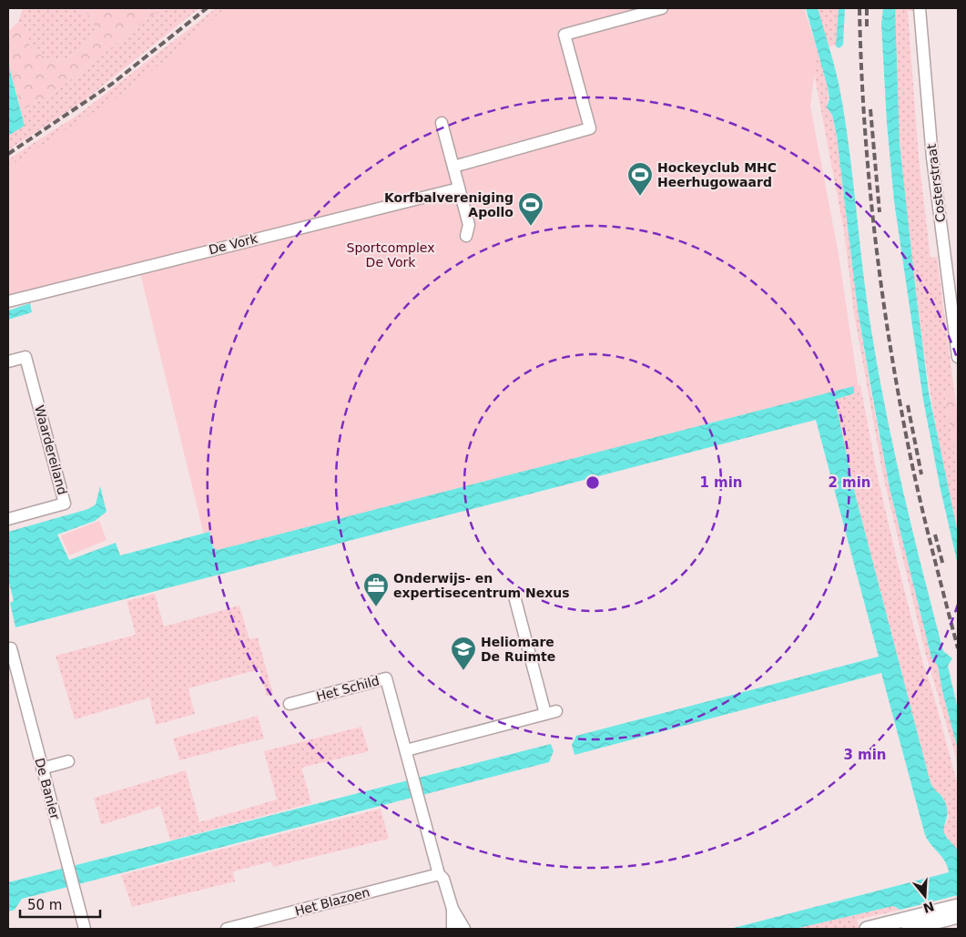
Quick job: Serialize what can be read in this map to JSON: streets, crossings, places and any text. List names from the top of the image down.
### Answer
{
  "streets": {
    "street": [
      "Costerstraat",
      "De Vork",
      "Waardereiland",
      "Het Schild",
      "De Banier",
      "Het Blazoen"
    ]
  },
  "crossings": [
    ["Het Schild", "Het Blazoen"]
  ],
  "parks": ["Sportcomplex De Vork"],
  "places": {
    "sports": ["Hockeyclub MHC Heerhugowaard", "Korfbalvereniging Apollo"],
    "office": ["Onderwijs- en expertisecentrum Nexus"],
    "school or university": ["Heliomare De Ruimte"]
  },
  "scale_bar": "50 m",
  "north": "bottom",
  "rings": ["1 min", "2 min", "3 min"]
}
